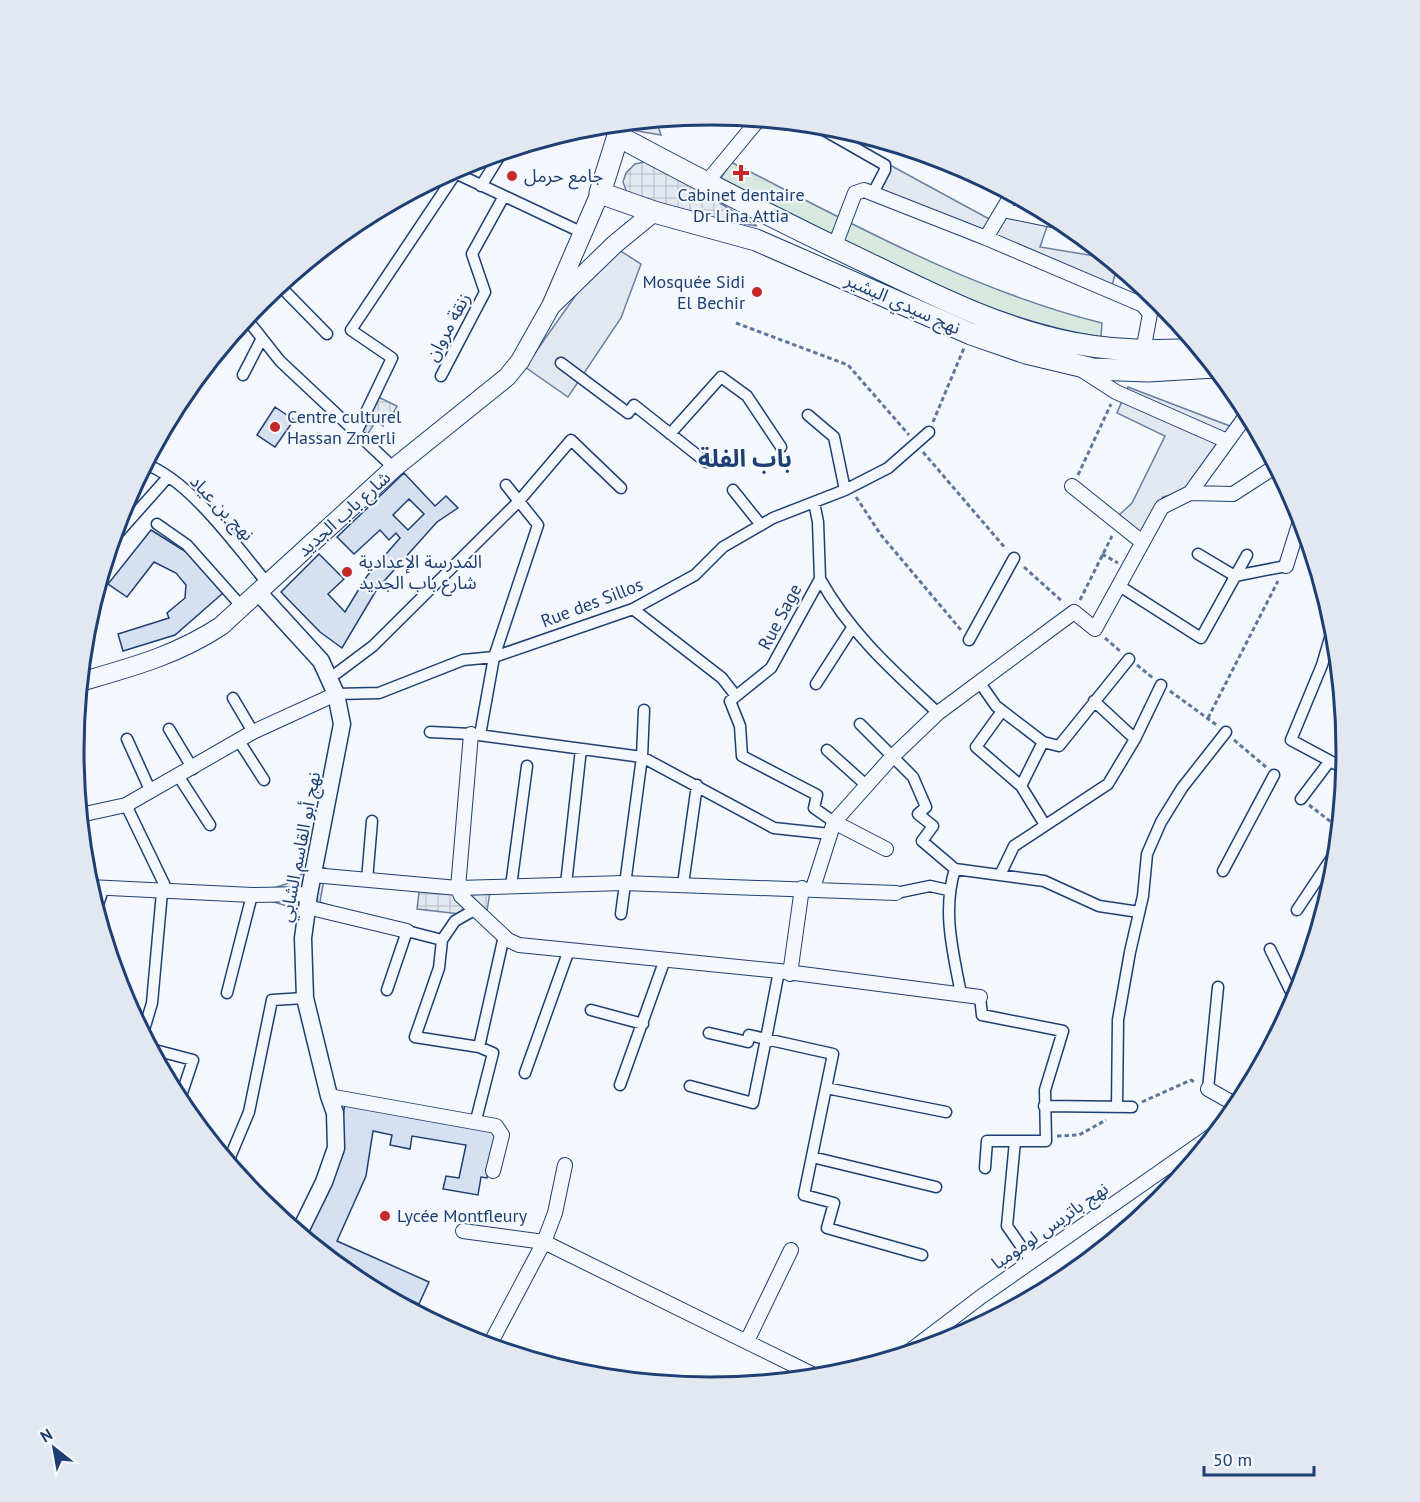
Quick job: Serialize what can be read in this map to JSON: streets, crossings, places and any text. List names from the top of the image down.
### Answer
{
  "streets": {
    "main road": ["نهج سيدي البشير", "شارع باب الجديد"],
    "street": [
      "زنقة مروان",
      "نهج بن عياد",
      "Rue des Sillos",
      "Rue Sage",
      "نهج أبو القاسم الشابي",
      "نهج باتريس لومومبا"
    ]
  },
  "crossings": [
    ["نهج سيدي البشير", "شارع باب الجديد"],
    ["نهج بن عياد", "شارع باب الجديد"],
    ["نهج بن عياد", "نهج أبو القاسم الشابي"],
    ["شارع باب الجديد", "نهج أبو القاسم الشابي"],
    ["Rue des Sillos", "Rue Sage"],
    ["Rue des Sillos", "نهج أبو القاسم الشابي"]
  ],
  "districts": ["باب الفلة"],
  "places": {
    "health": ["Cabinet dentaire Dr Lina Attia"],
    "other": [
      "جامع حرمل",
      "Mosquée Sidi El Bechir",
      "Centre culturel Hassan Zmerli",
      "المدرسة الإعدادية شارع باب الجديد",
      "Lycée Montfleury"
    ]
  },
  "scale_bar": "50 m",
  "north": "top left"
}
